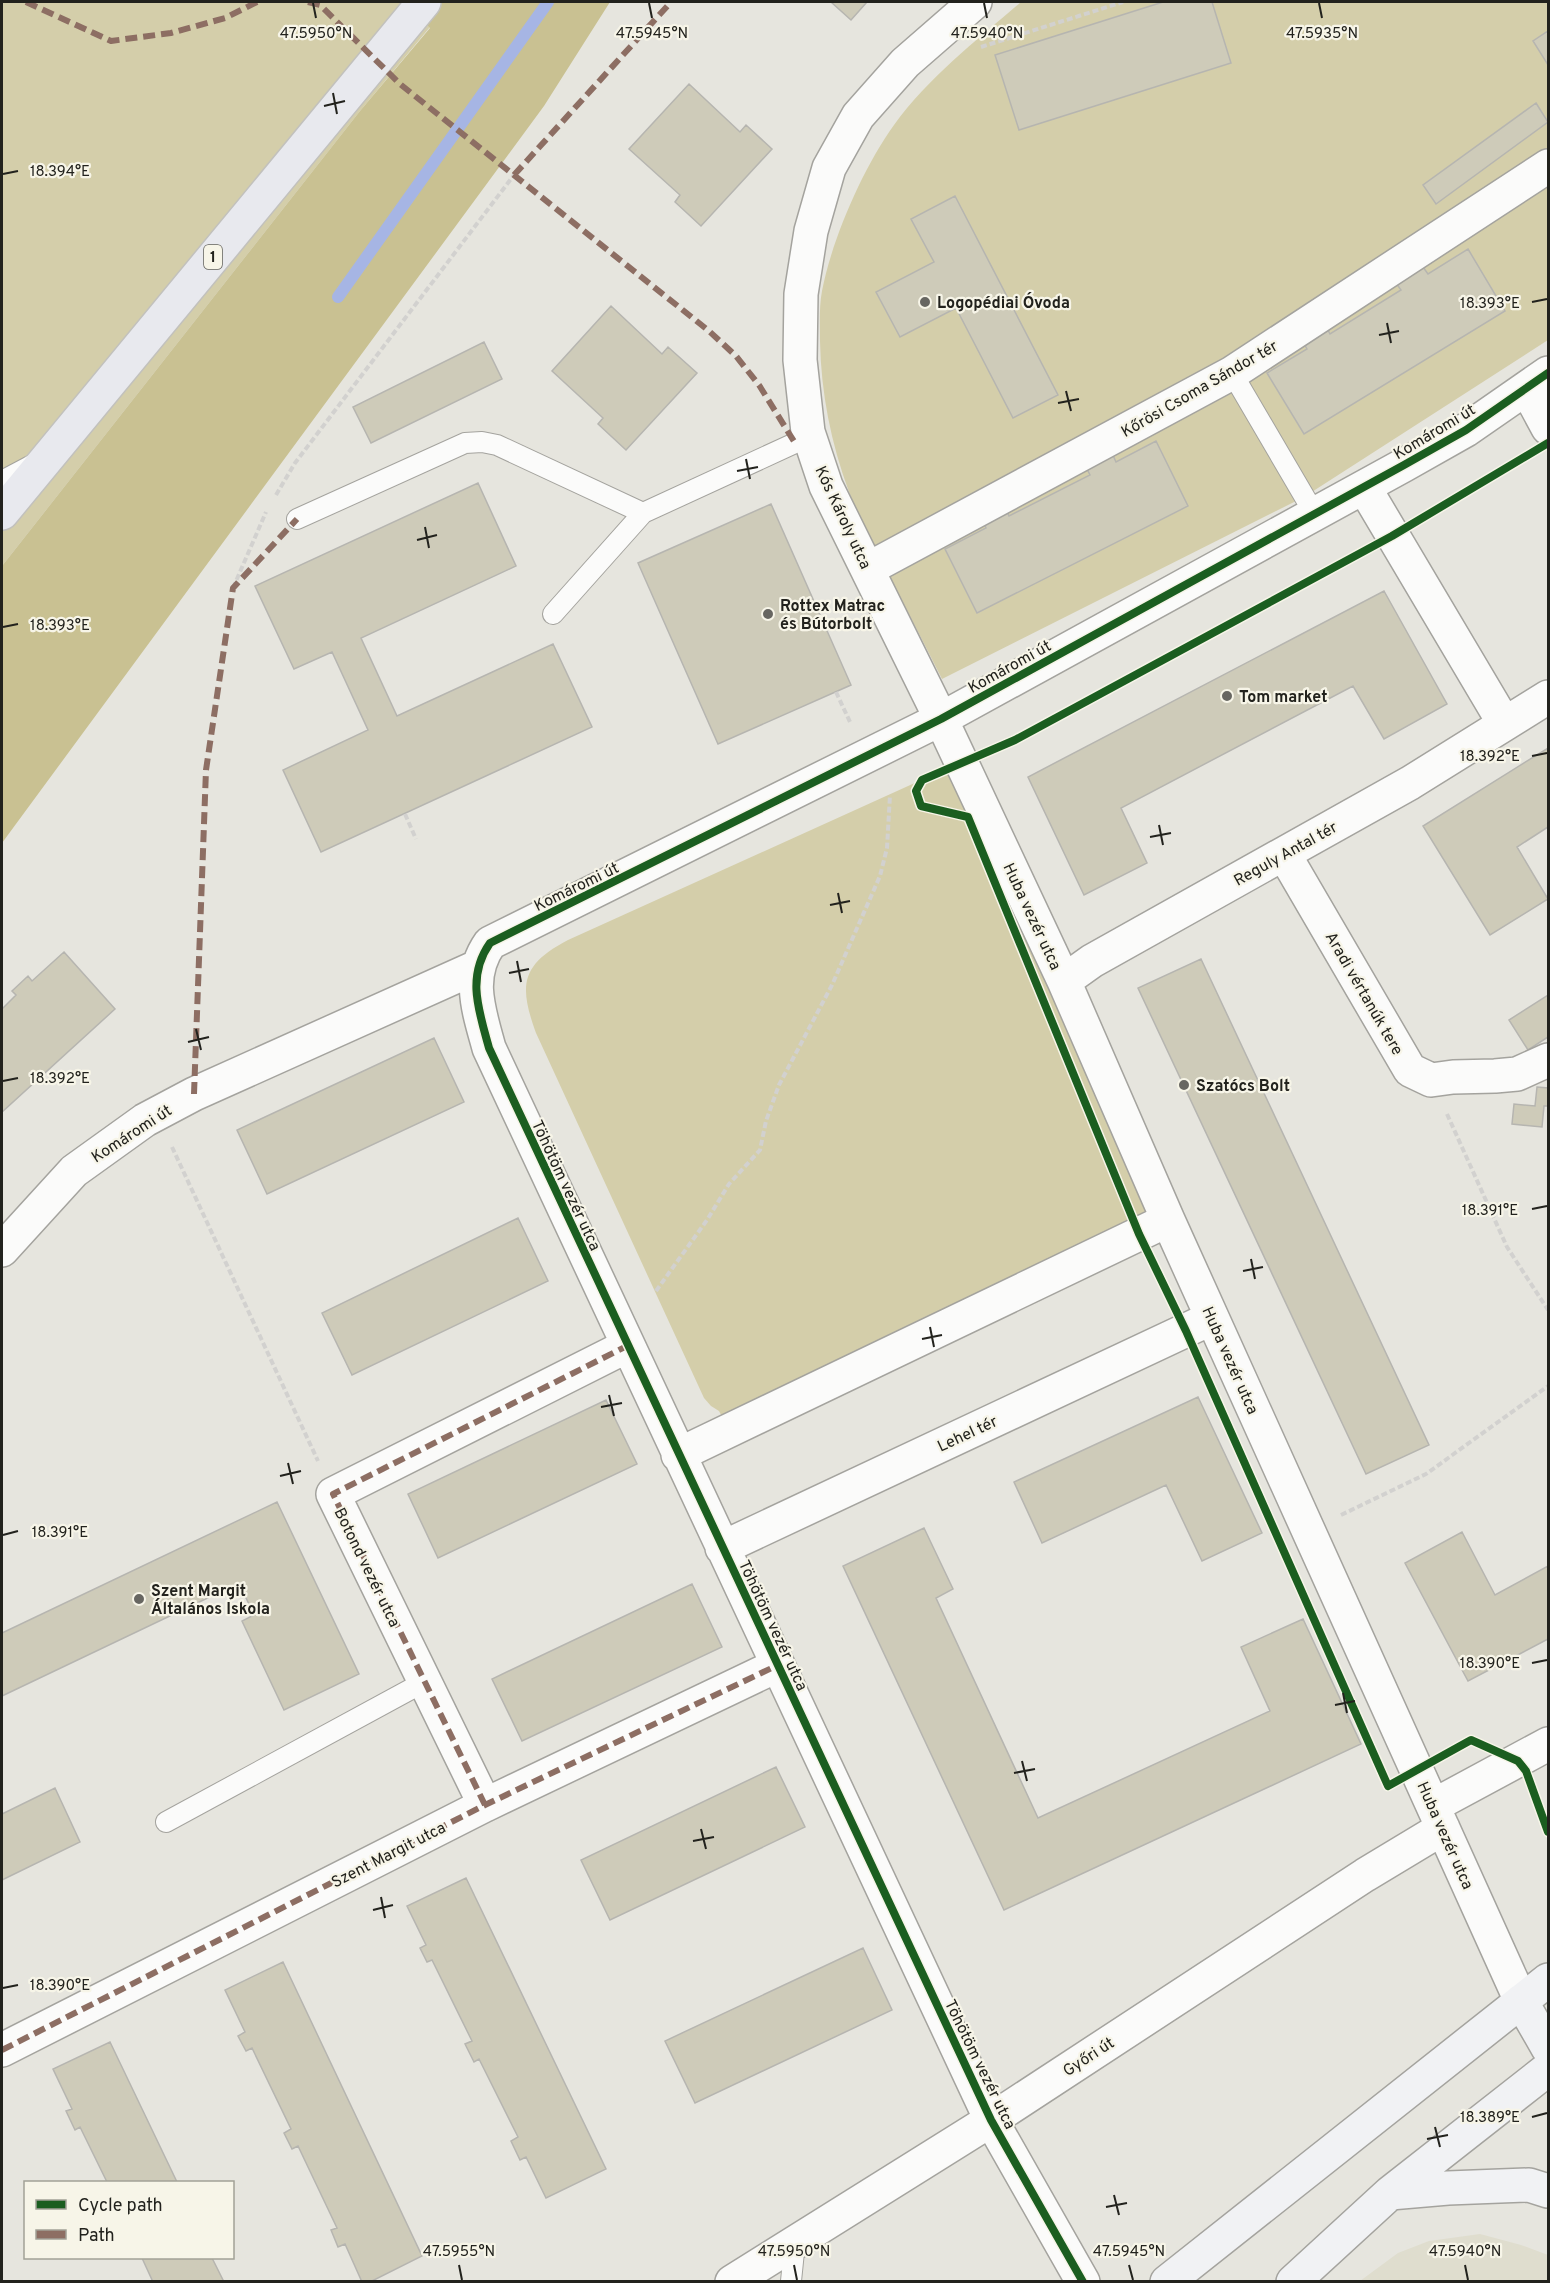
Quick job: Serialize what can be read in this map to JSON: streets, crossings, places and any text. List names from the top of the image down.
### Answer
{
  "streets": {
    "main road": ["1"],
    "street": [
      "Kőrösi Csoma Sándor tér",
      "Komáromi út",
      "Kós Károly utca",
      "Reguly Antal tér",
      "Huba vezér utca",
      "Aradi vértanúk tere",
      "Töhötöm vezér utca",
      "Lehel tér",
      "Botond vezér utca",
      "Szent Margit utca",
      "Győri út"
    ]
  },
  "crossings": [
    ["Kőrösi Csoma Sándor tér", "Kós Károly utca"],
    ["Komáromi út", "Kós Károly utca"],
    ["Komáromi út", "Huba vezér utca"],
    ["Komáromi út", "Töhötöm vezér utca"],
    ["Kós Károly utca", "Huba vezér utca"],
    ["Reguly Antal tér", "Huba vezér utca"],
    ["Reguly Antal tér", "Aradi vértanúk tere"],
    ["Huba vezér utca", "Lehel tér"],
    ["Huba vezér utca", "Győri út"],
    ["Töhötöm vezér utca", "Lehel tér"],
    ["Töhötöm vezér utca", "Botond vezér utca"],
    ["Töhötöm vezér utca", "Szent Margit utca"],
    ["Töhötöm vezér utca", "Győri út"],
    ["Botond vezér utca", "Szent Margit utca"]
  ],
  "places": [
    "Logopédiai Óvoda",
    "Rottex Matrac és Bútorbolt",
    "Tom market",
    "Szatócs Bolt",
    "Szent Margit Általános Iskola"
  ],
  "legend": ["Cycle path", "Path"],
  "coordinates": [
    "47.5950°N",
    "47.5945°N",
    "47.5940°N",
    "47.5935°N",
    "18.394°E",
    "18.393°E",
    "18.392°E",
    "18.391°E",
    "18.390°E",
    "18.389°E",
    "47.5955°N"
  ]
}
